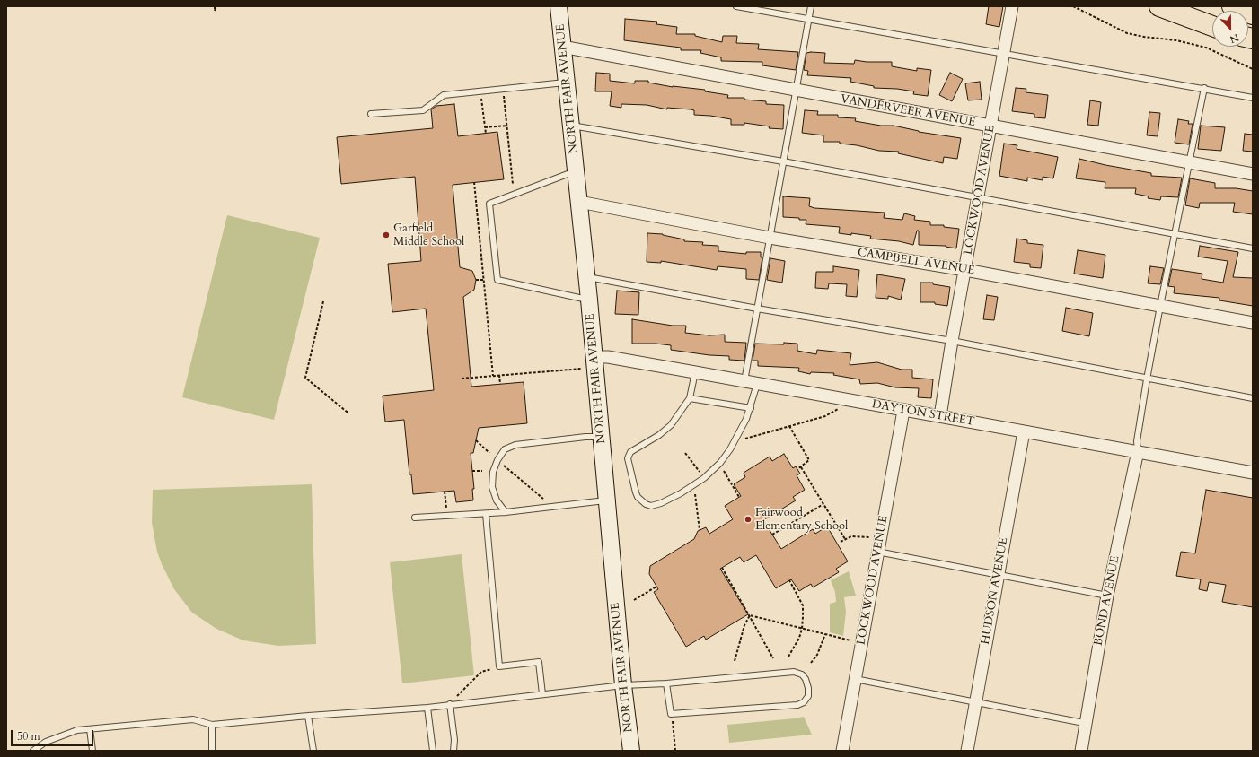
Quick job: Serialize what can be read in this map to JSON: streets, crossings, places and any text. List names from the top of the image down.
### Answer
{
  "streets": {
    "street": [
      "NORTH FAIR AVENUE",
      "VANDERVEER AVENUE",
      "LOCKWOOD AVENUE",
      "CAMPBELL AVENUE",
      "DAYTON STREET",
      "HUDSON AVENUE",
      "BOND AVENUE"
    ]
  },
  "crossings": [
    ["NORTH FAIR AVENUE", "VANDERVEER AVENUE"],
    ["NORTH FAIR AVENUE", "CAMPBELL AVENUE"],
    ["NORTH FAIR AVENUE", "DAYTON STREET"],
    ["VANDERVEER AVENUE", "LOCKWOOD AVENUE"],
    ["LOCKWOOD AVENUE", "CAMPBELL AVENUE"],
    ["LOCKWOOD AVENUE", "DAYTON STREET"],
    ["DAYTON STREET", "HUDSON AVENUE"],
    ["DAYTON STREET", "BOND AVENUE"]
  ],
  "places": ["Garfield Middle School", "Fairwood Elementary School"],
  "scale_bar": "50 m",
  "north": "bottom"
}
